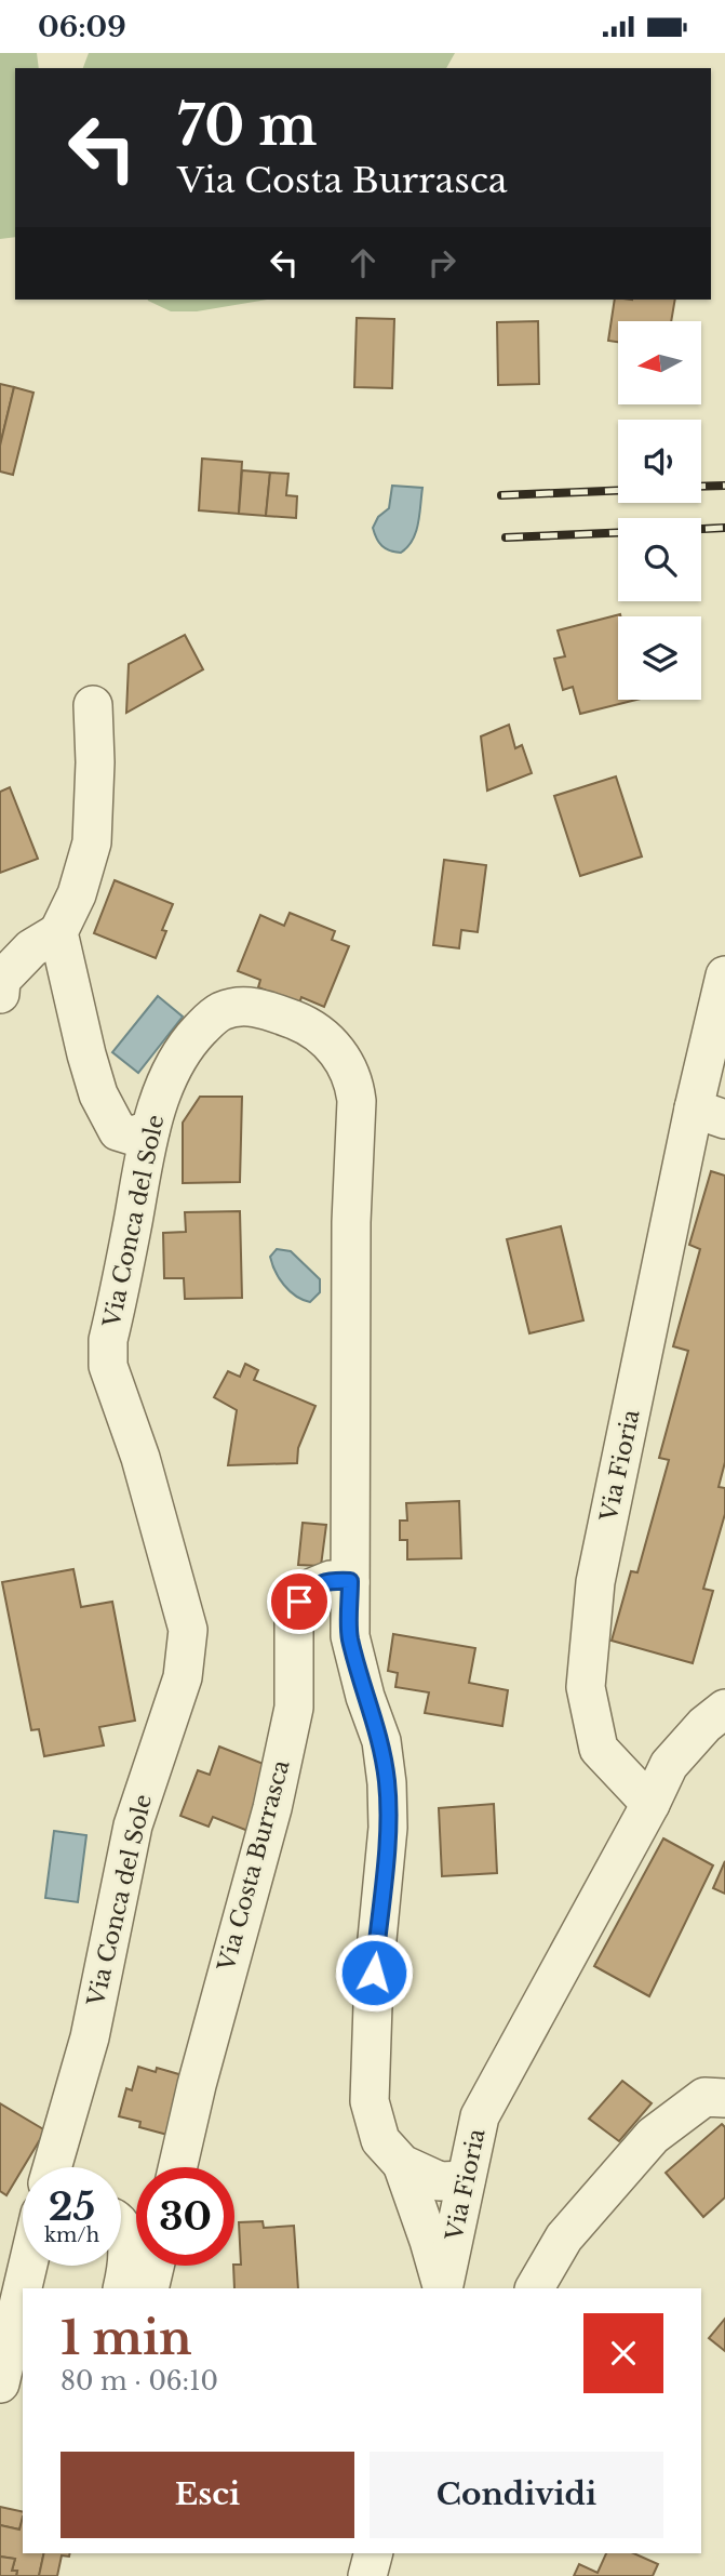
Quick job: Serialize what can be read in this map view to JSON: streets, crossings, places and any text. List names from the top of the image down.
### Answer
{
  "streets": {
    "street": ["Via Conca del Sole", "Via Fioria", "Via Costa Burrasca"]
  },
  "crossings": [
    ["Via Conca del Sole", "Via Fioria"],
    ["Via Conca del Sole", "Via Costa Burrasca"]
  ],
  "north": "left",
  "page": {
    "status": "06:09",
    "turn": ["70 m", "Via Costa Burrasca"],
    "speed": "25 km/h",
    "limit": "30",
    "heading": ["1 min", "80 m · 06:10"],
    "buttons": ["Esci", "Condividi"]
  }
}
